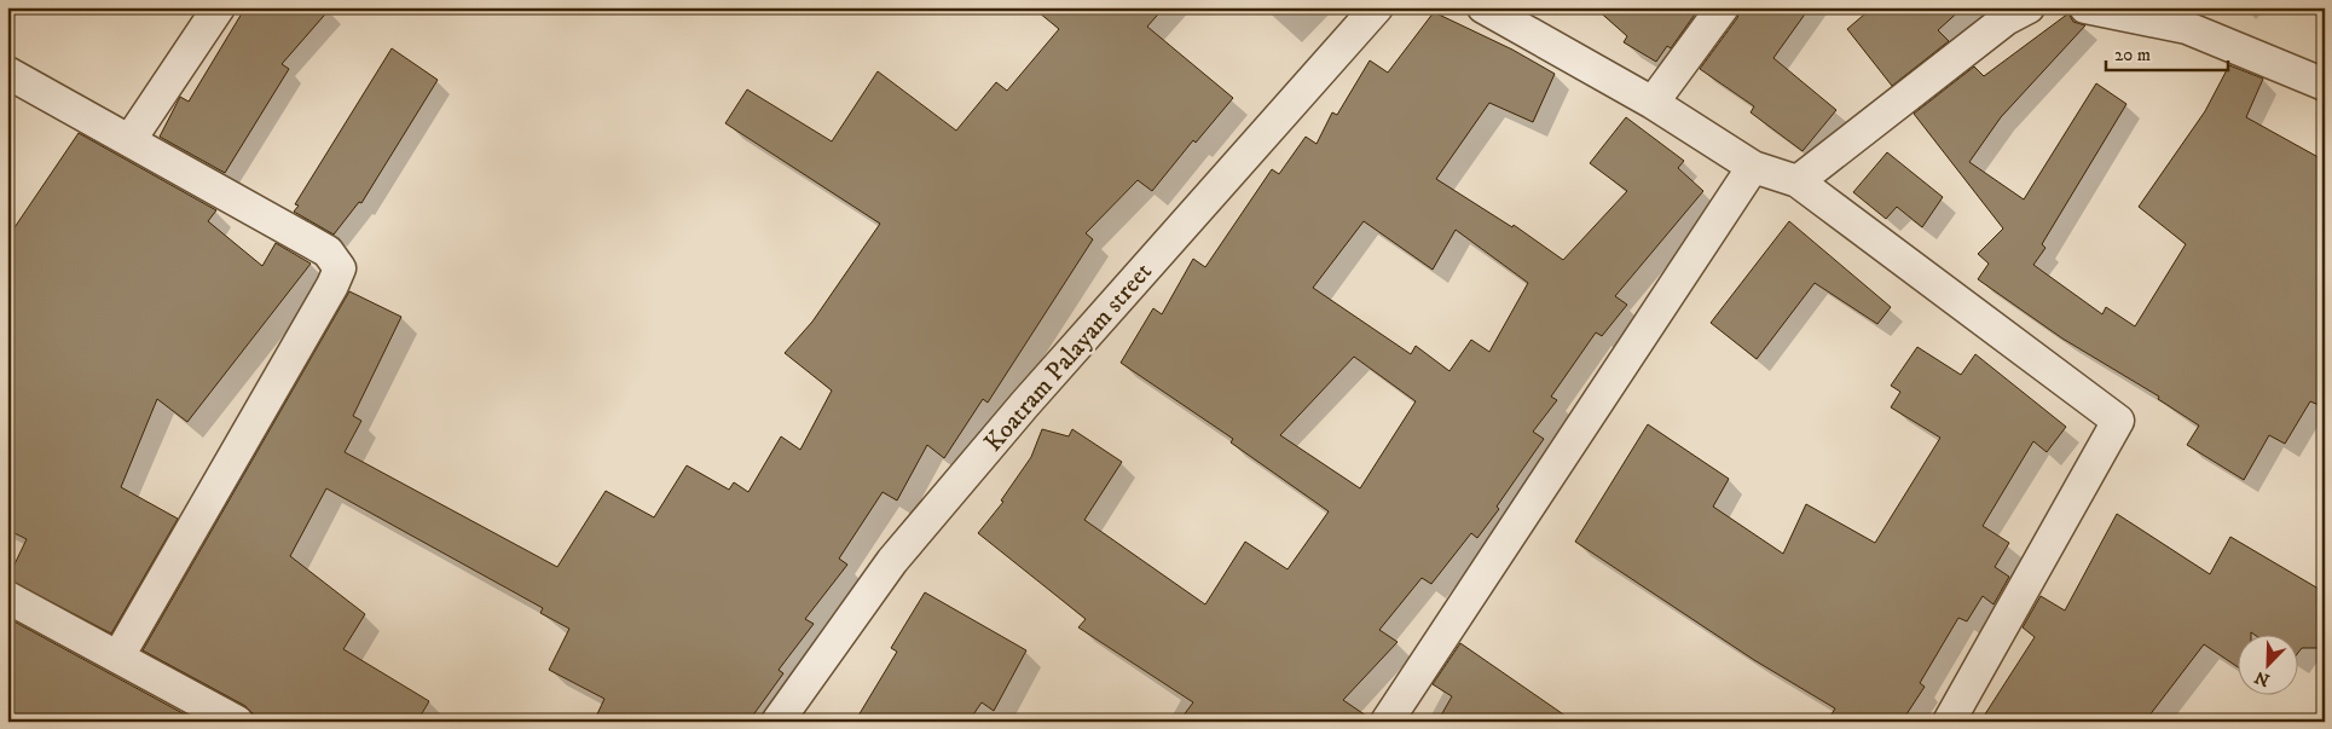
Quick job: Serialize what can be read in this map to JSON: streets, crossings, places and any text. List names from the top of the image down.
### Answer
{
  "streets": {
    "street": ["Koatram Palayam street"]
  },
  "scale_bar": "20 m",
  "north": "bottom left"
}
